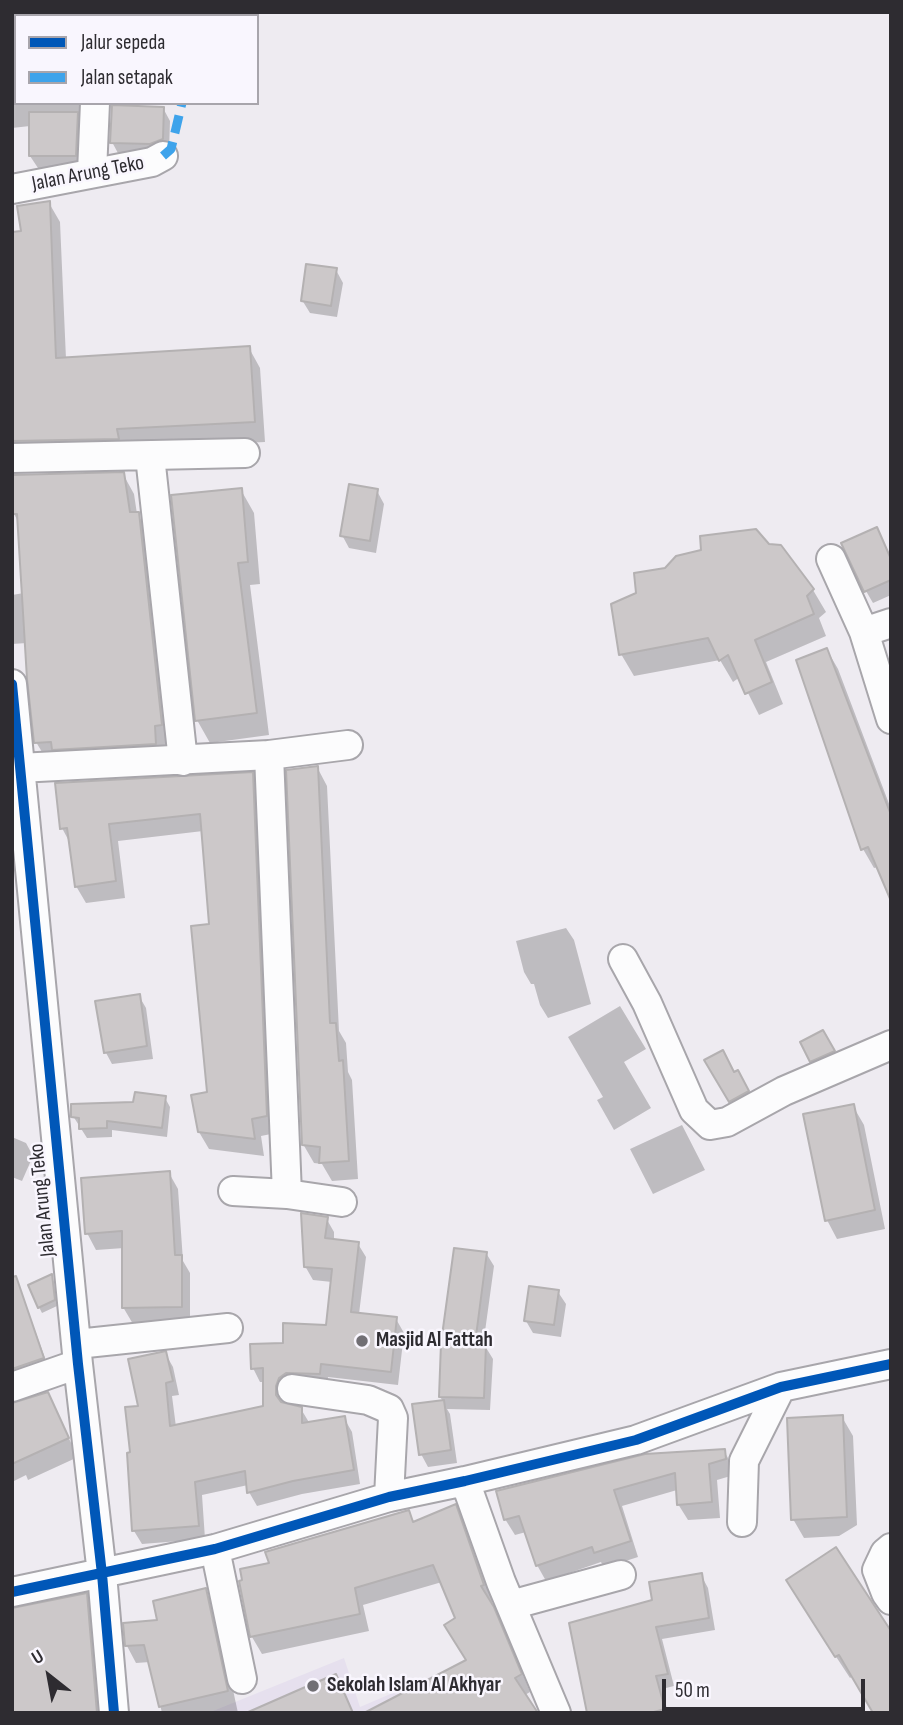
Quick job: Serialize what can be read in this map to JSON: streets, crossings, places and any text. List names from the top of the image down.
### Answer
{
  "streets": {
    "street": ["Jalan Arung Teko"]
  },
  "places": ["Masjid Al Fattah", "Sekolah Islam Al Akhyar"],
  "legend": ["Jalur sepeda", "Jalan setapak"],
  "scale_bar": "50 m",
  "north": "top left"
}
